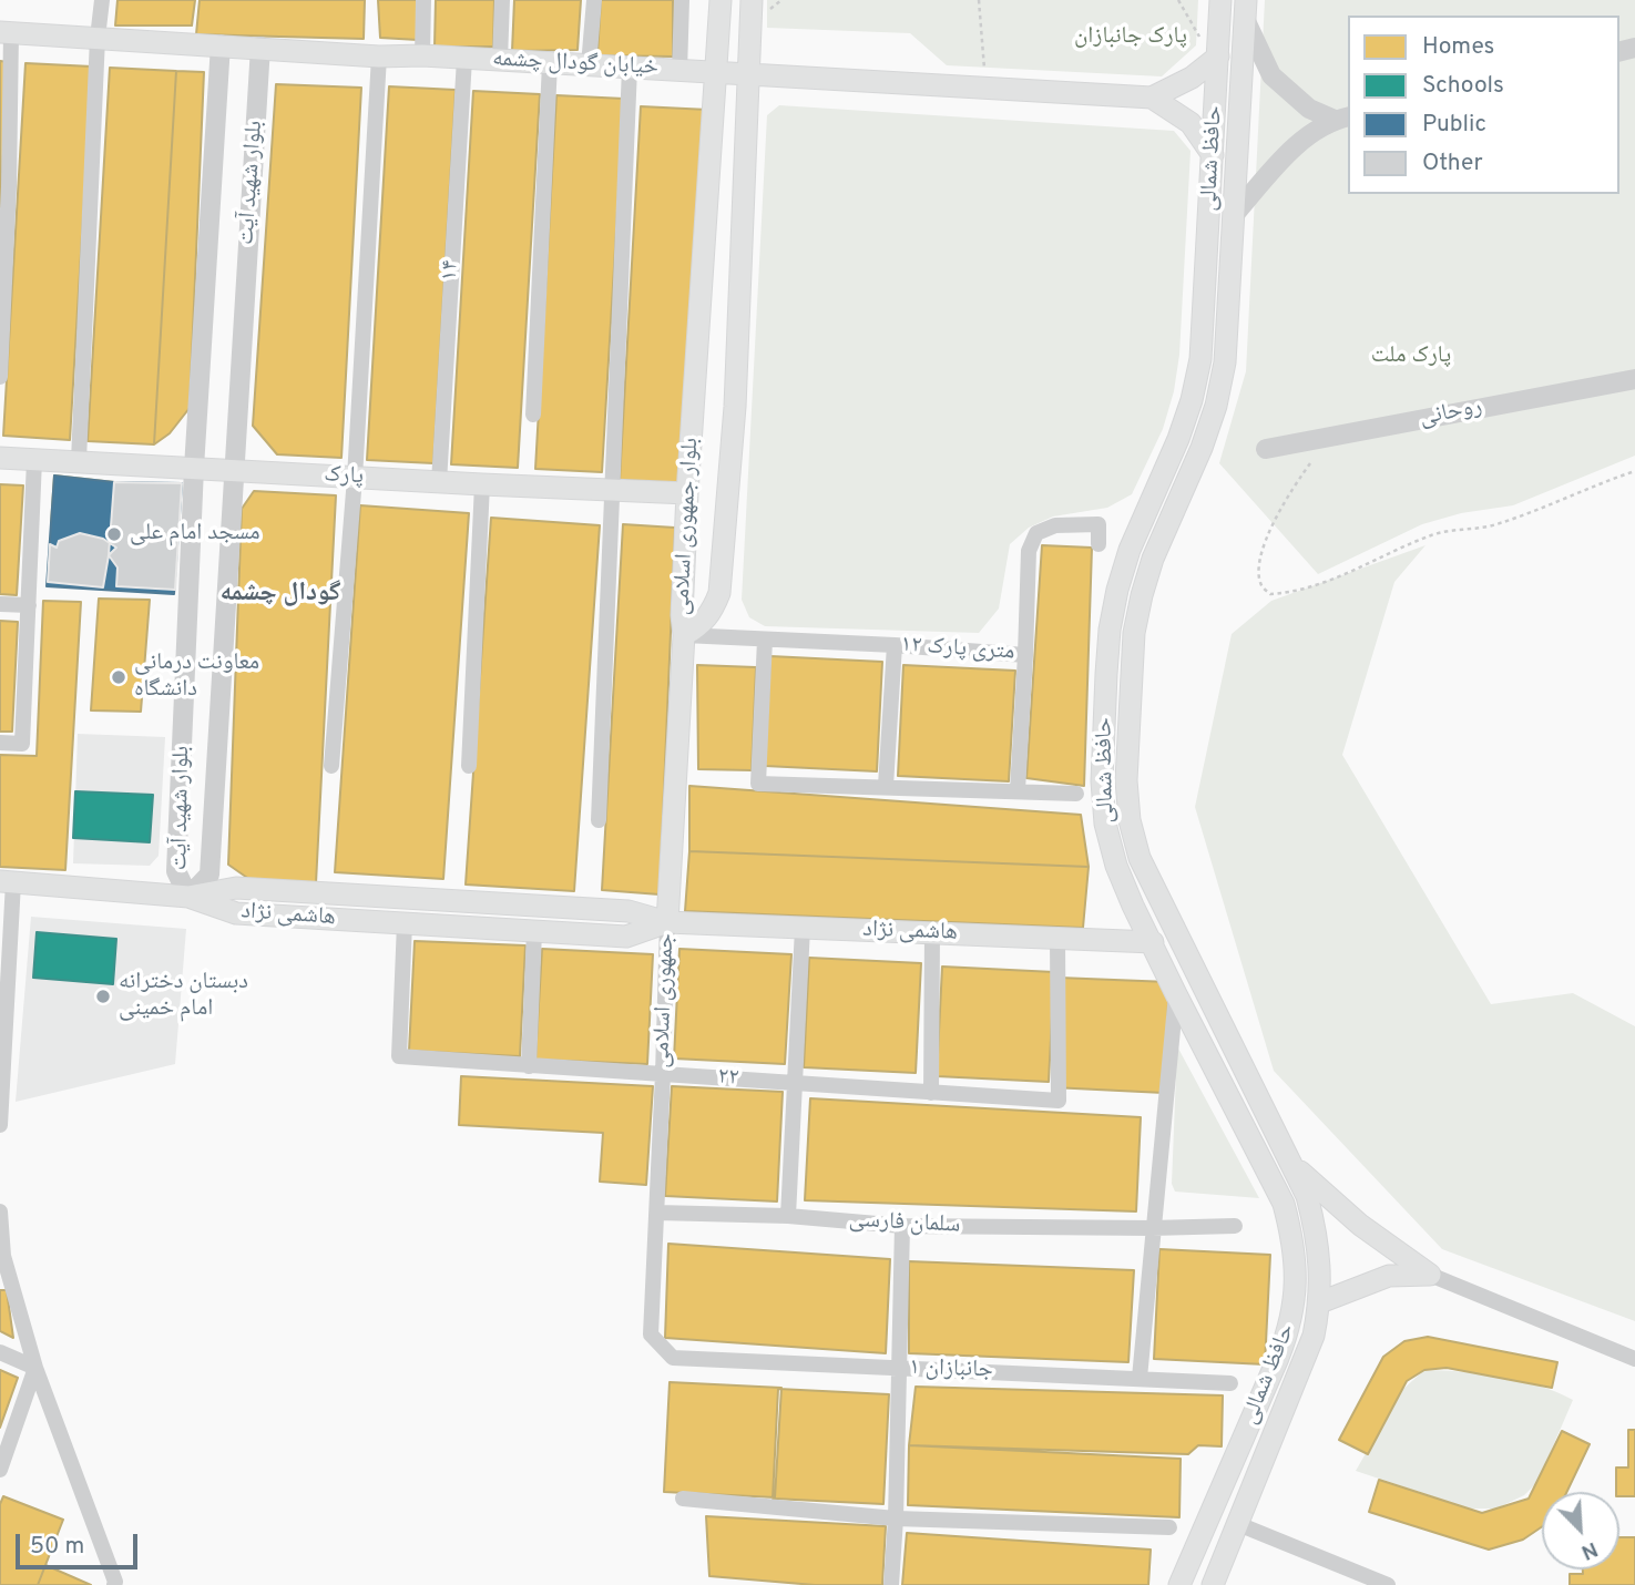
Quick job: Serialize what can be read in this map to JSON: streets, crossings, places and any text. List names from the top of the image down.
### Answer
{
  "streets": {
    "main road": [
      "خیابان گودال چشمه",
      "حافظ شمالی",
      "پارک",
      "بلوار جمهوری اسلامی",
      "هاشمی نژاد",
      "جمهوری اسلامی"
    ],
    "street": [
      "بلوار شهید آیت",
      "۱۴",
      "روحانی",
      "۱۲ متری پارک",
      "۲۲",
      "سلمان فارسی",
      "جانبازان ۱"
    ]
  },
  "crossings": [
    ["خیابان گودال چشمه", "بلوار شهید آیت"],
    ["خیابان گودال چشمه", "۱۴"],
    ["خیابان گودال چشمه", "بلوار جمهوری اسلامی"],
    ["حافظ شمالی", "هاشمی نژاد"],
    ["بلوار شهید آیت", "پارک"],
    ["بلوار شهید آیت", "هاشمی نژاد"],
    ["۱۴", "پارک"],
    ["پارک", "بلوار جمهوری اسلامی"],
    ["بلوار جمهوری اسلامی", "۱۲ متری پارک"],
    ["بلوار جمهوری اسلامی", "جمهوری اسلامی"],
    ["۱۲ متری پارک", "جمهوری اسلامی"],
    ["هاشمی نژاد", "جمهوری اسلامی"],
    ["هاشمی نژاد", "۲۲"],
    ["جمهوری اسلامی", "۲۲"],
    ["جمهوری اسلامی", "سلمان فارسی"],
    ["جمهوری اسلامی", "جانبازان ۱"]
  ],
  "districts": ["گودال چشمه"],
  "parks": ["پارک جانبازان", "پارک ملت"],
  "places": ["مسجد امام علی", "معاونت درمانی دانشگاه", "دبستان دخترانه امام خمینی"],
  "legend": [
    "Homes",
    "Schools",
    "Public",
    "Other"
  ],
  "scale_bar": "50 m",
  "north": "bottom right"
}
